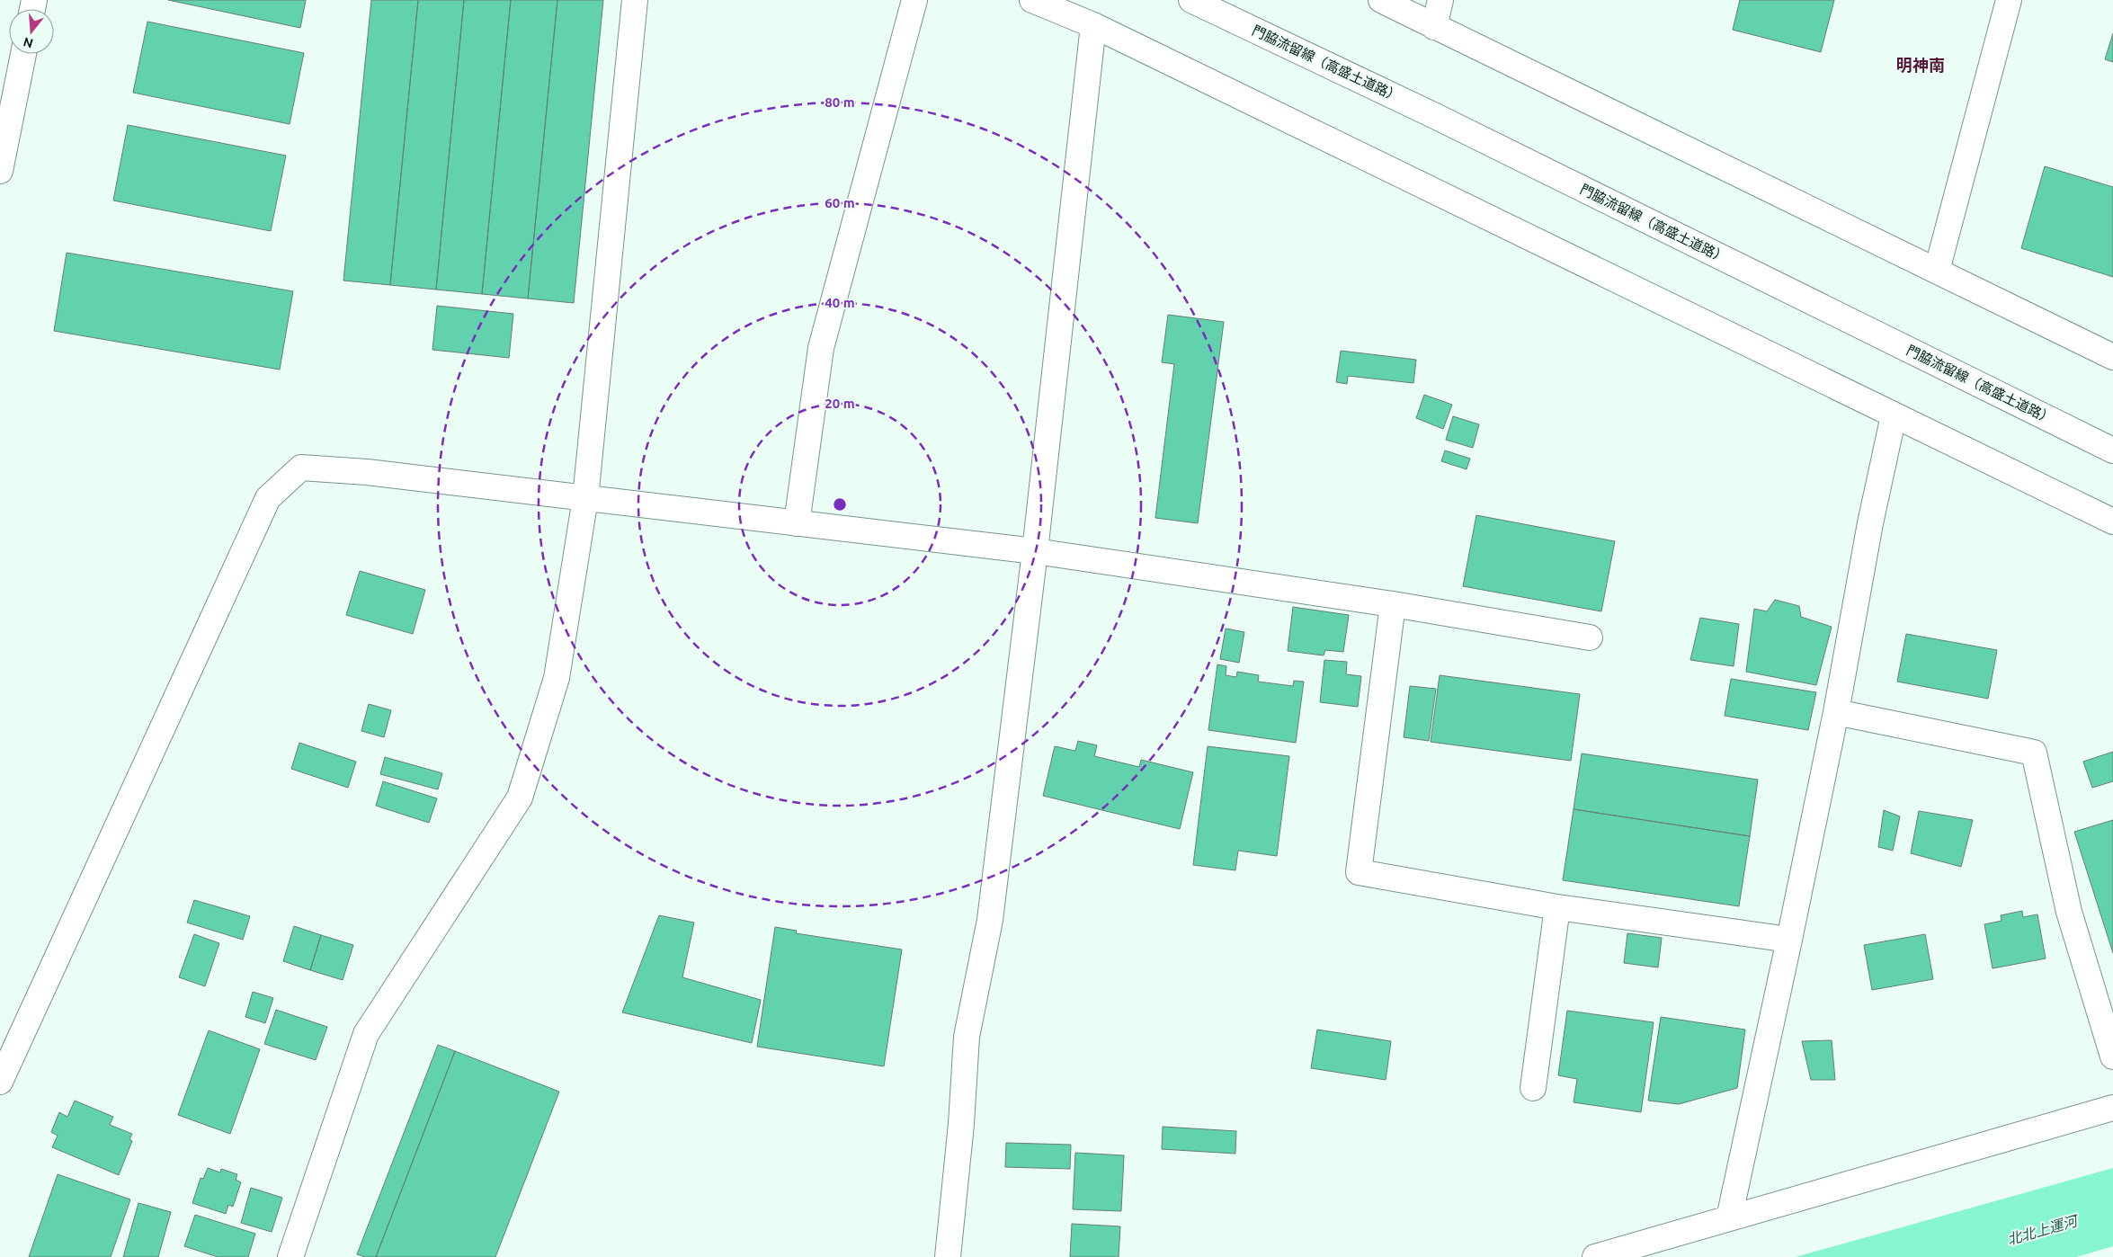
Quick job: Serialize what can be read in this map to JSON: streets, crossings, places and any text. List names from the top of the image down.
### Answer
{
  "streets": {
    "street": ["門脇流留線（高盛土道路）"]
  },
  "districts": ["明神南"],
  "water": ["北北上運河"],
  "north": "bottom",
  "rings": [
    "80 m",
    "60 m",
    "40 m",
    "20 m"
  ]
}
